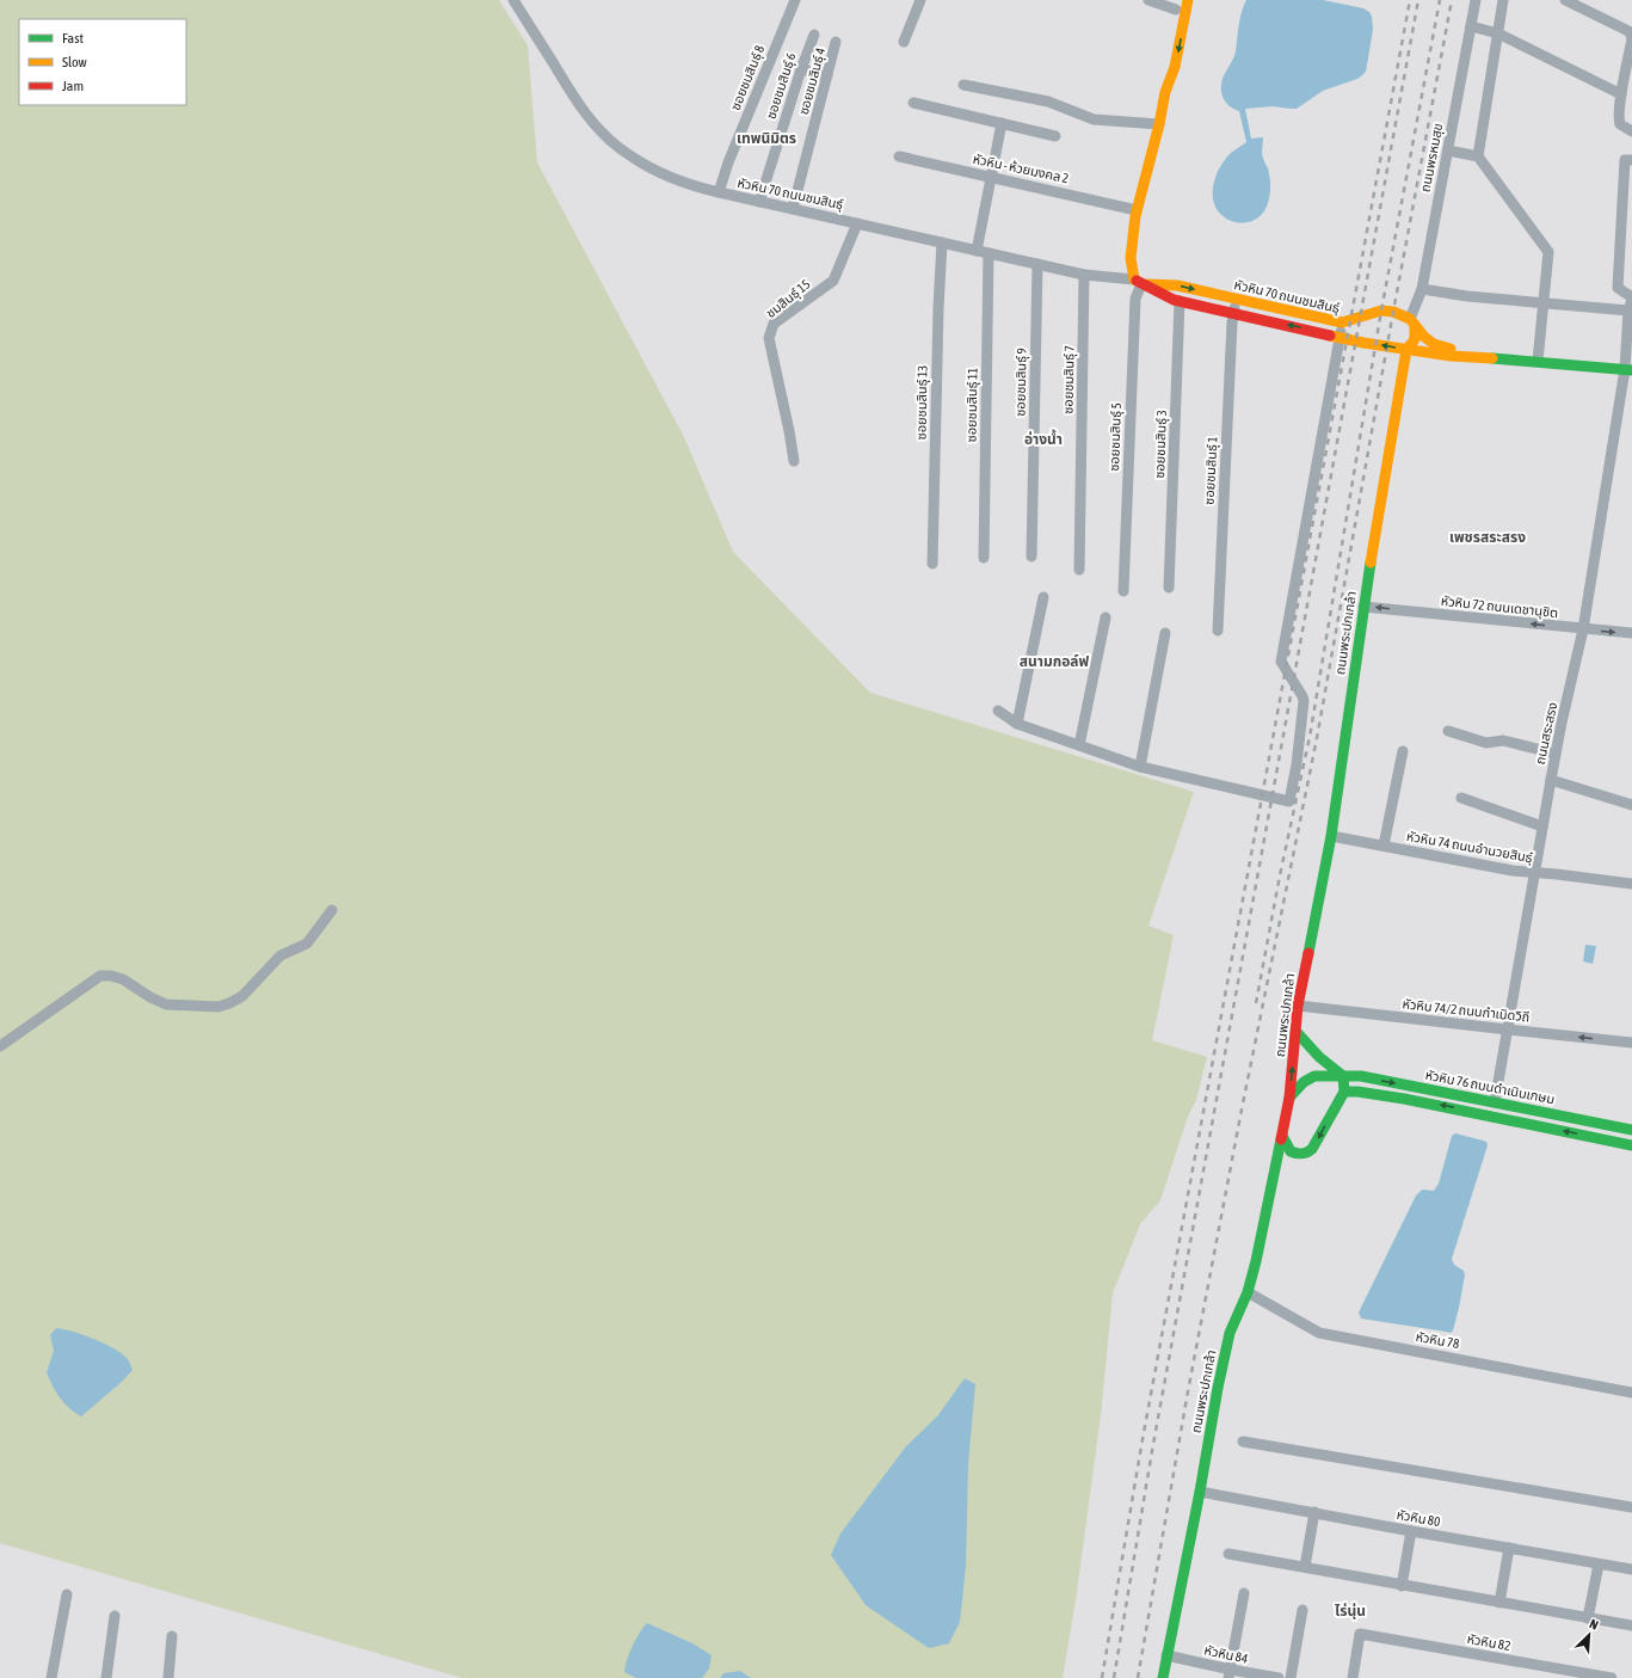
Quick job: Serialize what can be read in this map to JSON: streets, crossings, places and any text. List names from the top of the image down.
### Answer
{
  "streets": {
    "street": [
      "ซอยชมสินธุ์ 8",
      "ซอยชมสินธุ์ 4",
      "ซอยชมสินธุ์ 6",
      "ถนนพรหมสุข",
      "หัวหิน - ห้วยมงคล 2",
      "หัวหิน 70 ถนนชมสินธุ์",
      "ชมสินธุ์ 15",
      "ซอยชมสินธุ์ 7",
      "ซอยชมสินธุ์ 9",
      "ซอยชมสินธุ์ 13",
      "ซอยชมสินธุ์ 11",
      "ซอยชมสินธุ์ 5",
      "ซอยชมสินธุ์ 3",
      "ซอยชมสินธุ์ 1",
      "หัวหิน 72 ถนนเดชานุชิต",
      "ถนนพระปกเกล้า",
      "ถนนสระสรง",
      "หัวหิน 74 ถนนอำนวยสินธุ์",
      "หัวหิน 74/2 ถนนกำเนิดวิถี",
      "หัวหิน 76 ถนนดำเนินเกษม",
      "หัวหิน 78",
      "หัวหิน 80",
      "หัวหิน 82",
      "หัวหิน 84"
    ]
  },
  "crossings": [
    ["ซอยชมสินธุ์ 8", "หัวหิน 70 ถนนชมสินธุ์"],
    ["ซอยชมสินธุ์ 4", "หัวหิน 70 ถนนชมสินธุ์"],
    ["ซอยชมสินธุ์ 6", "หัวหิน 70 ถนนชมสินธุ์"],
    ["ถนนพรหมสุข", "หัวหิน 70 ถนนชมสินธุ์"],
    ["ถนนพรหมสุข", "ถนนพระปกเกล้า"],
    ["หัวหิน 70 ถนนชมสินธุ์", "ชมสินธุ์ 15"],
    ["หัวหิน 70 ถนนชมสินธุ์", "ซอยชมสินธุ์ 7"],
    ["หัวหิน 70 ถนนชมสินธุ์", "ซอยชมสินธุ์ 9"],
    ["หัวหิน 70 ถนนชมสินธุ์", "ซอยชมสินธุ์ 13"],
    ["หัวหิน 70 ถนนชมสินธุ์", "ซอยชมสินธุ์ 11"],
    ["หัวหิน 70 ถนนชมสินธุ์", "ซอยชมสินธุ์ 5"],
    ["หัวหิน 70 ถนนชมสินธุ์", "ซอยชมสินธุ์ 3"],
    ["หัวหิน 70 ถนนชมสินธุ์", "ซอยชมสินธุ์ 1"],
    ["หัวหิน 70 ถนนชมสินธุ์", "ถนนพระปกเกล้า"],
    ["หัวหิน 70 ถนนชมสินธุ์", "ถนนสระสรง"],
    ["หัวหิน 72 ถนนเดชานุชิต", "ถนนพระปกเกล้า"],
    ["หัวหิน 72 ถนนเดชานุชิต", "ถนนสระสรง"],
    ["ถนนพระปกเกล้า", "หัวหิน 74 ถนนอำนวยสินธุ์"],
    ["ถนนพระปกเกล้า", "หัวหิน 74/2 ถนนกำเนิดวิถี"],
    ["ถนนพระปกเกล้า", "หัวหิน 76 ถนนดำเนินเกษม"],
    ["ถนนพระปกเกล้า", "หัวหิน 78"],
    ["ถนนพระปกเกล้า", "หัวหิน 80"],
    ["ถนนพระปกเกล้า", "หัวหิน 84"],
    ["ถนนสระสรง", "หัวหิน 74 ถนนอำนวยสินธุ์"],
    ["ถนนสระสรง", "หัวหิน 74/2 ถนนกำเนิดวิถี"],
    ["ถนนสระสรง", "หัวหิน 76 ถนนดำเนินเกษม"]
  ],
  "one_way": ["หัวหิน 74/2 ถนนกำเนิดวิถี"],
  "districts": [
    "เทพนิมิตร",
    "อ่างน้ำ",
    "เพชรสระสรง",
    "สนามกอล์ฟ",
    "ไร่นุ่น"
  ],
  "legend": ["Fast", "Slow", "Jam"],
  "north": "top right"
}
